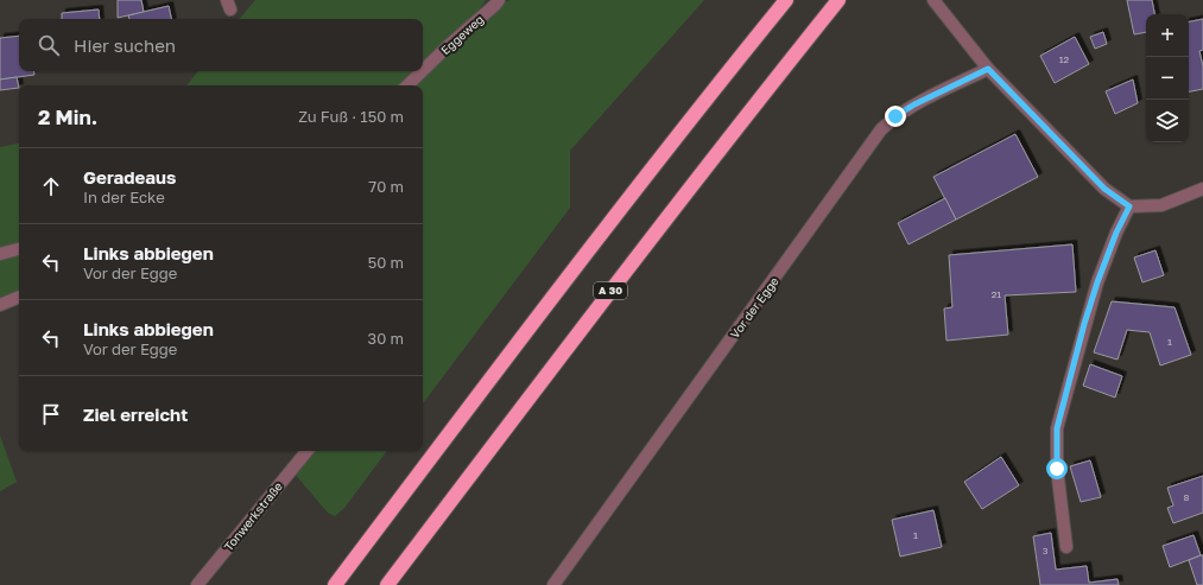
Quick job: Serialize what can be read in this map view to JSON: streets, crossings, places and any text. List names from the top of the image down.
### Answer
{
  "streets": {
    "highway": ["A 30"],
    "street": ["Eggeweg", "Vor der Egge", "Tonwerkstraße"]
  },
  "house_numbers": [
    "12",
    "21",
    "1",
    "8",
    "1",
    "3"
  ],
  "page": {
    "map_buttons": ["+", "−"],
    "search": "Hier suchen",
    "heading": ["2 Min.", "Zu Fuß · 150 m"],
    "list": [
      ["Geradeaus", "In der Ecke", "70 m"],
      ["Links abbiegen", "Vor der Egge", "50 m"],
      ["Links abbiegen", "Vor der Egge", "30 m"],
      "Ziel erreicht"
    ]
  }
}
